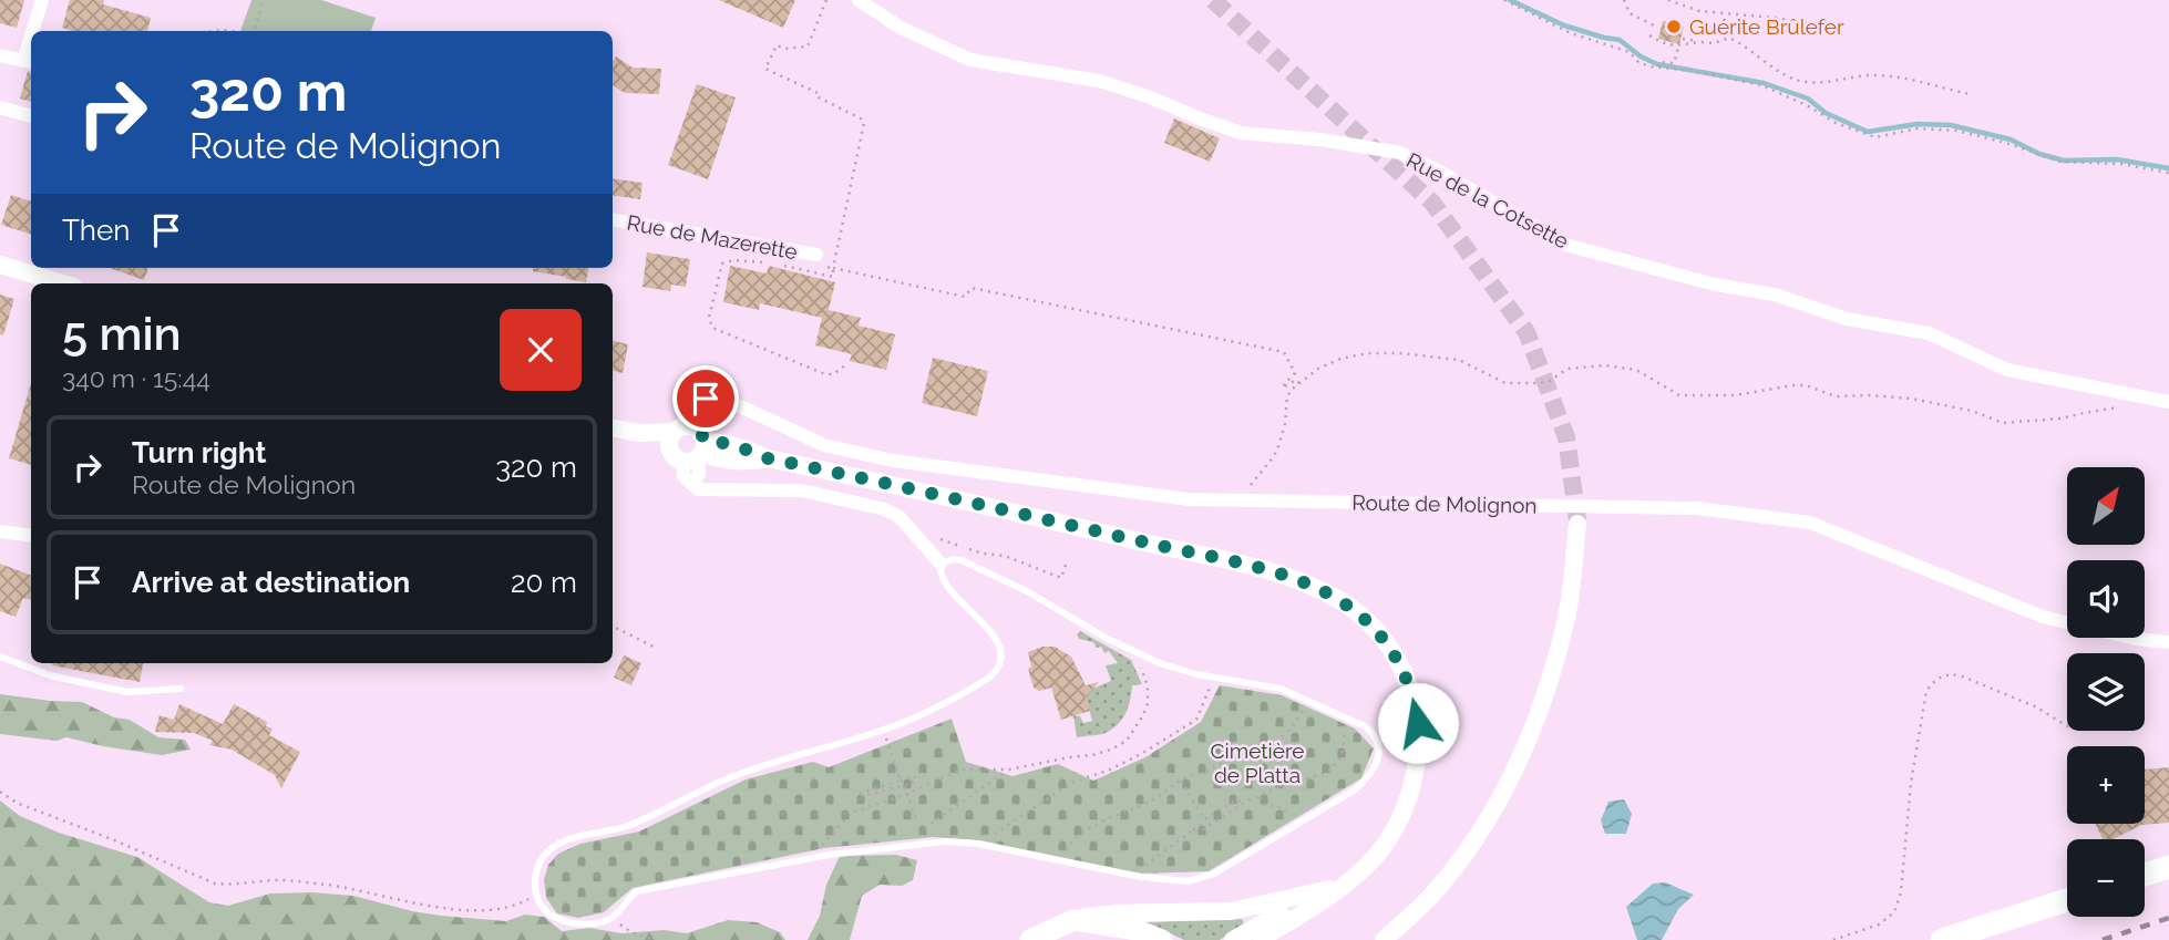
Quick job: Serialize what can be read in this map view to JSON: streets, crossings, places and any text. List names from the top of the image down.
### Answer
{
  "streets": {
    "street": ["Rue de la Cotsette", "Rue de Mazerette", "Route de Molignon"]
  },
  "parks": ["Cimetière de Platta"],
  "places": ["Guérite Brûlefer"],
  "north": "top right",
  "page": {
    "turn": ["320 m", "Route de Molignon"],
    "then": "Then",
    "heading": ["5 min", "340 m · 15:44"],
    "list": [
      {
        "name": "Turn right",
        "note": "Route de Molignon",
        "value": "320 m"
      },
      {
        "name": "Arrive at destination",
        "value": "20 m"
      }
    ],
    "map_buttons": ["+", "−"]
  }
}
